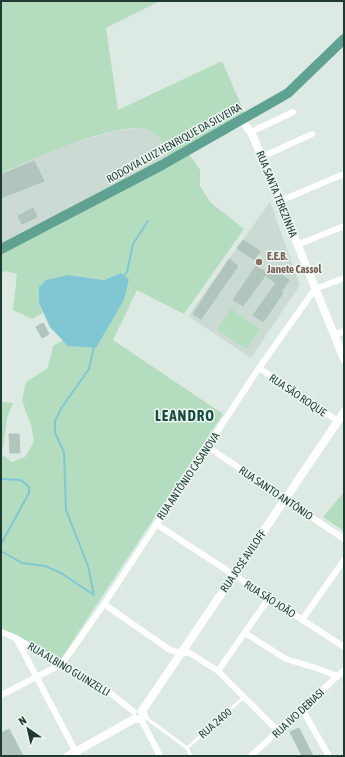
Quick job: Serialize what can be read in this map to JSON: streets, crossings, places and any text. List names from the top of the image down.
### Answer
{
  "streets": {
    "main road": ["RODOVIA LUIZ HENRIQUE DA SILVEIRA"],
    "street": [
      "RUA SANTA TEREZINHA",
      "RUA SÃO ROQUE",
      "RUA ANTÔNIO CASANOVA",
      "RUA SANTO ANTÔNIO",
      "RUA JOSÉ AVILOFF",
      "RUA SÃO JOÃO",
      "RUA ALBINO GUINZELLI",
      "RUA IVO DEBIASI"
    ],
    "lane": ["RUA 2400"]
  },
  "crossings": [
    ["RODOVIA LUIZ HENRIQUE DA SILVEIRA", "RUA SANTA TEREZINHA"],
    ["RUA SANTA TEREZINHA", "RUA ANTÔNIO CASANOVA"],
    ["RUA SÃO ROQUE", "RUA ANTÔNIO CASANOVA"],
    ["RUA SÃO ROQUE", "RUA JOSÉ AVILOFF"],
    ["RUA ANTÔNIO CASANOVA", "RUA SANTO ANTÔNIO"],
    ["RUA ANTÔNIO CASANOVA", "RUA SÃO JOÃO"],
    ["RUA ANTÔNIO CASANOVA", "RUA ALBINO GUINZELLI"],
    ["RUA SANTO ANTÔNIO", "RUA JOSÉ AVILOFF"],
    ["RUA JOSÉ AVILOFF", "RUA SÃO JOÃO"],
    ["RUA JOSÉ AVILOFF", "RUA ALBINO GUINZELLI"]
  ],
  "districts": ["LEANDRO"],
  "places": ["E.E.B. Janete Cassol"],
  "north": "top left"
}
